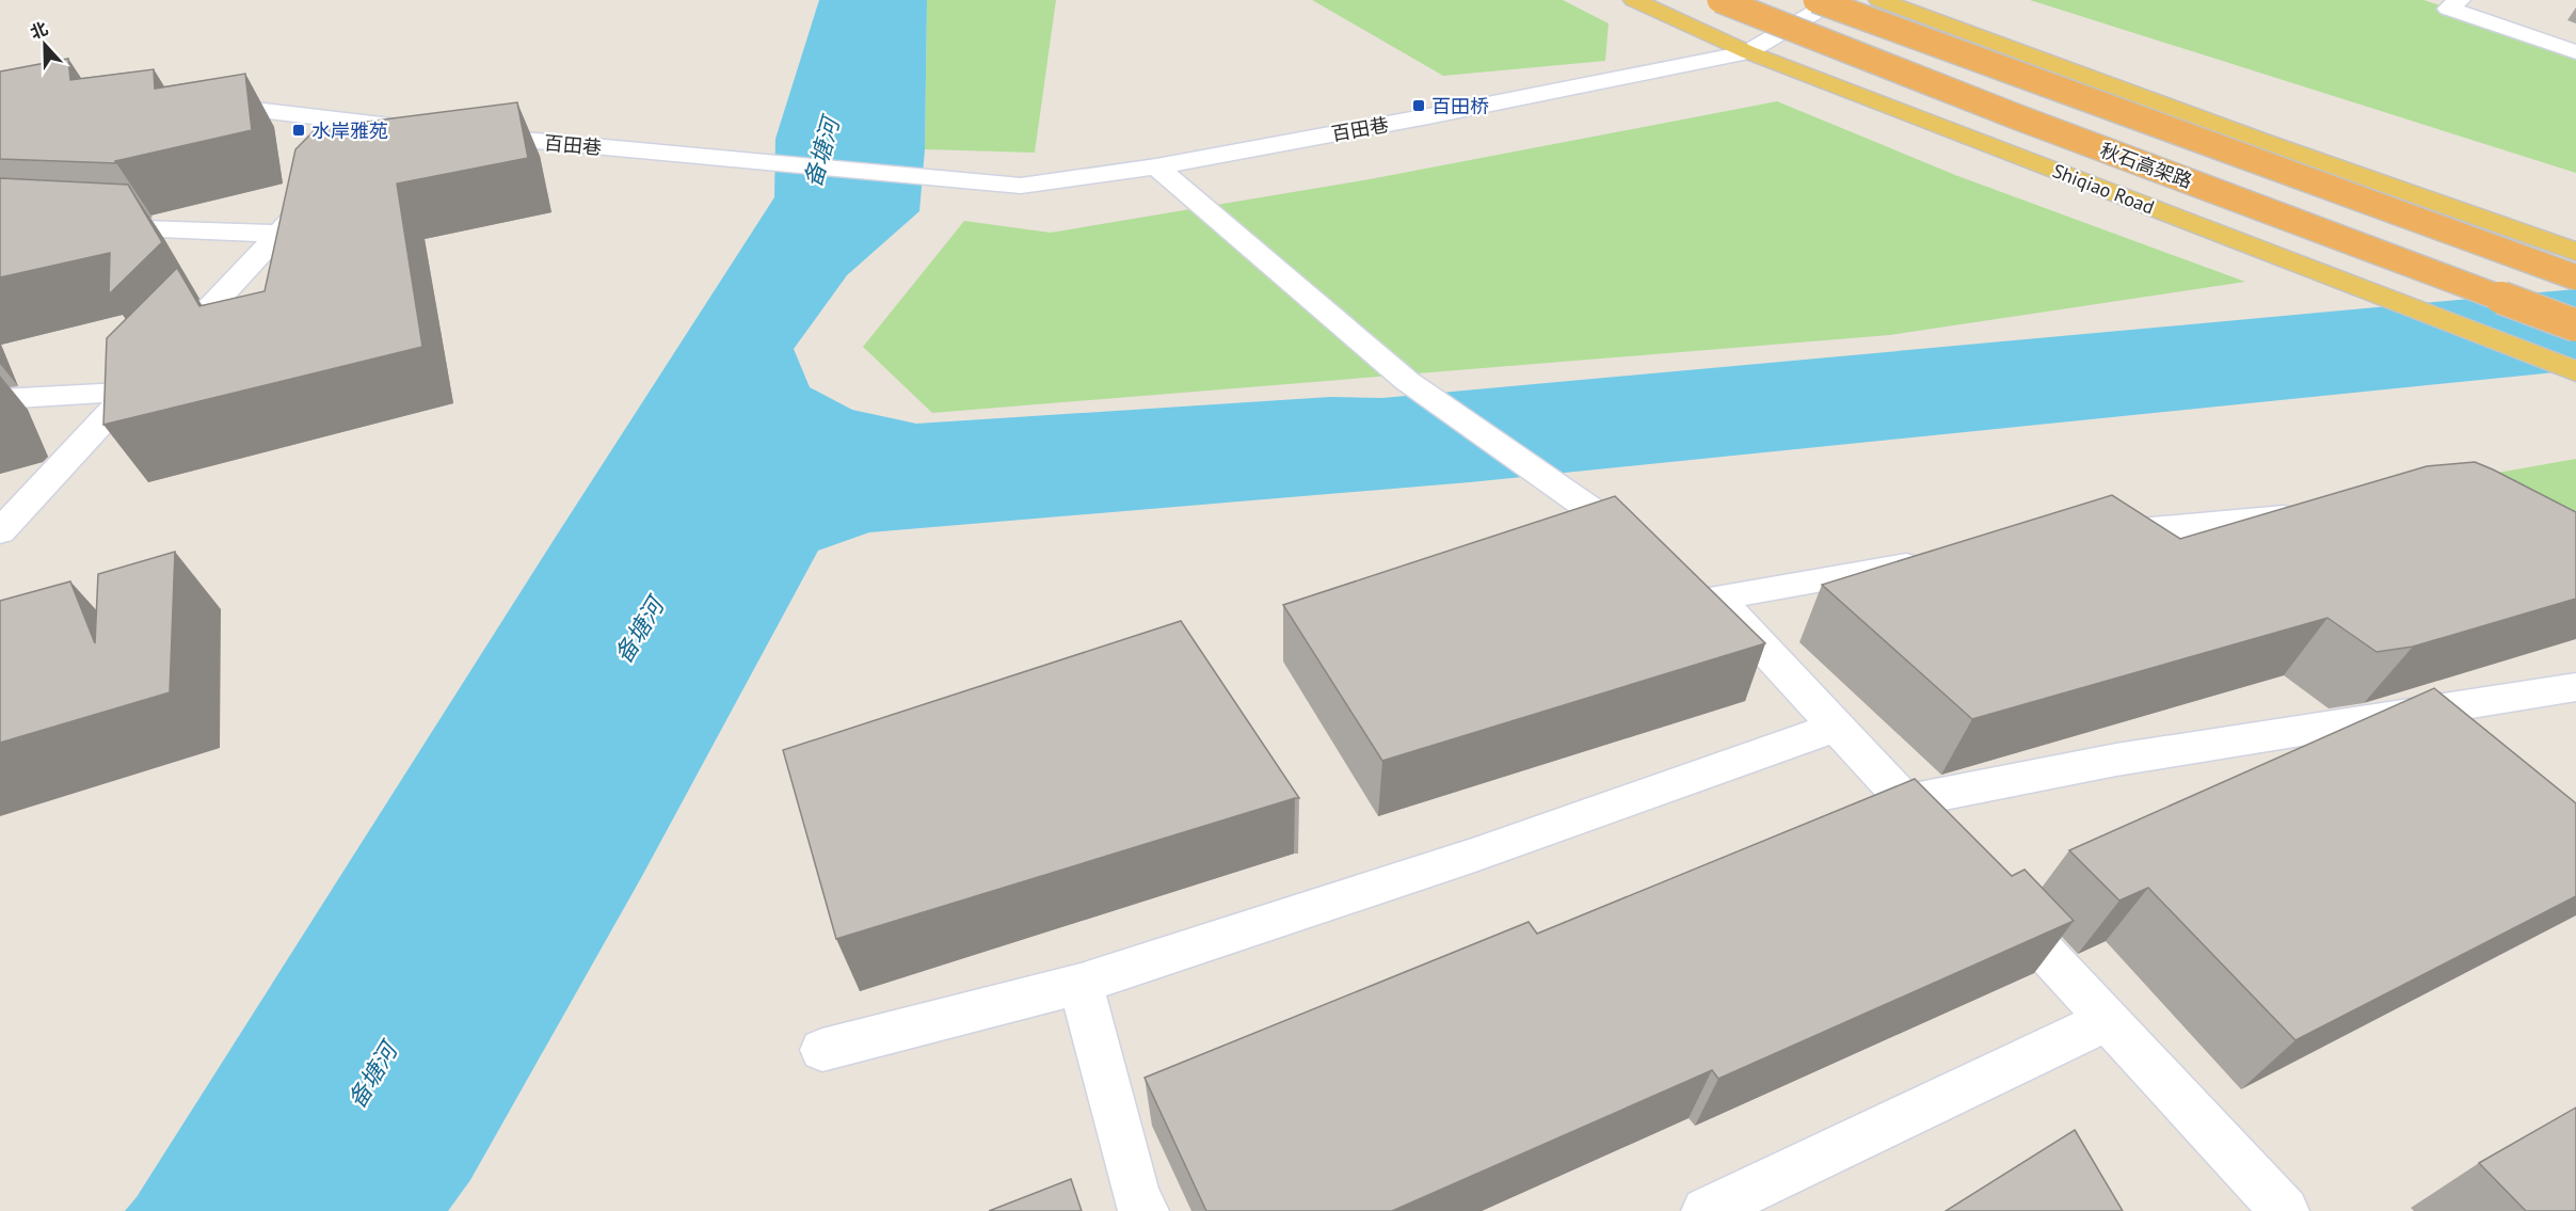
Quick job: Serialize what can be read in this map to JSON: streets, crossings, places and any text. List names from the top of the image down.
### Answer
{
  "streets": {
    "highway": ["秋石高架路"],
    "main road": ["Shiqiao Road"],
    "street": ["百田巷"]
  },
  "crossings": [
    ["百田巷", "Shiqiao Road"]
  ],
  "water": ["备塘河"],
  "places": {
    "transit": ["百田桥", "水岸雅苑"]
  },
  "north": "top"
}
